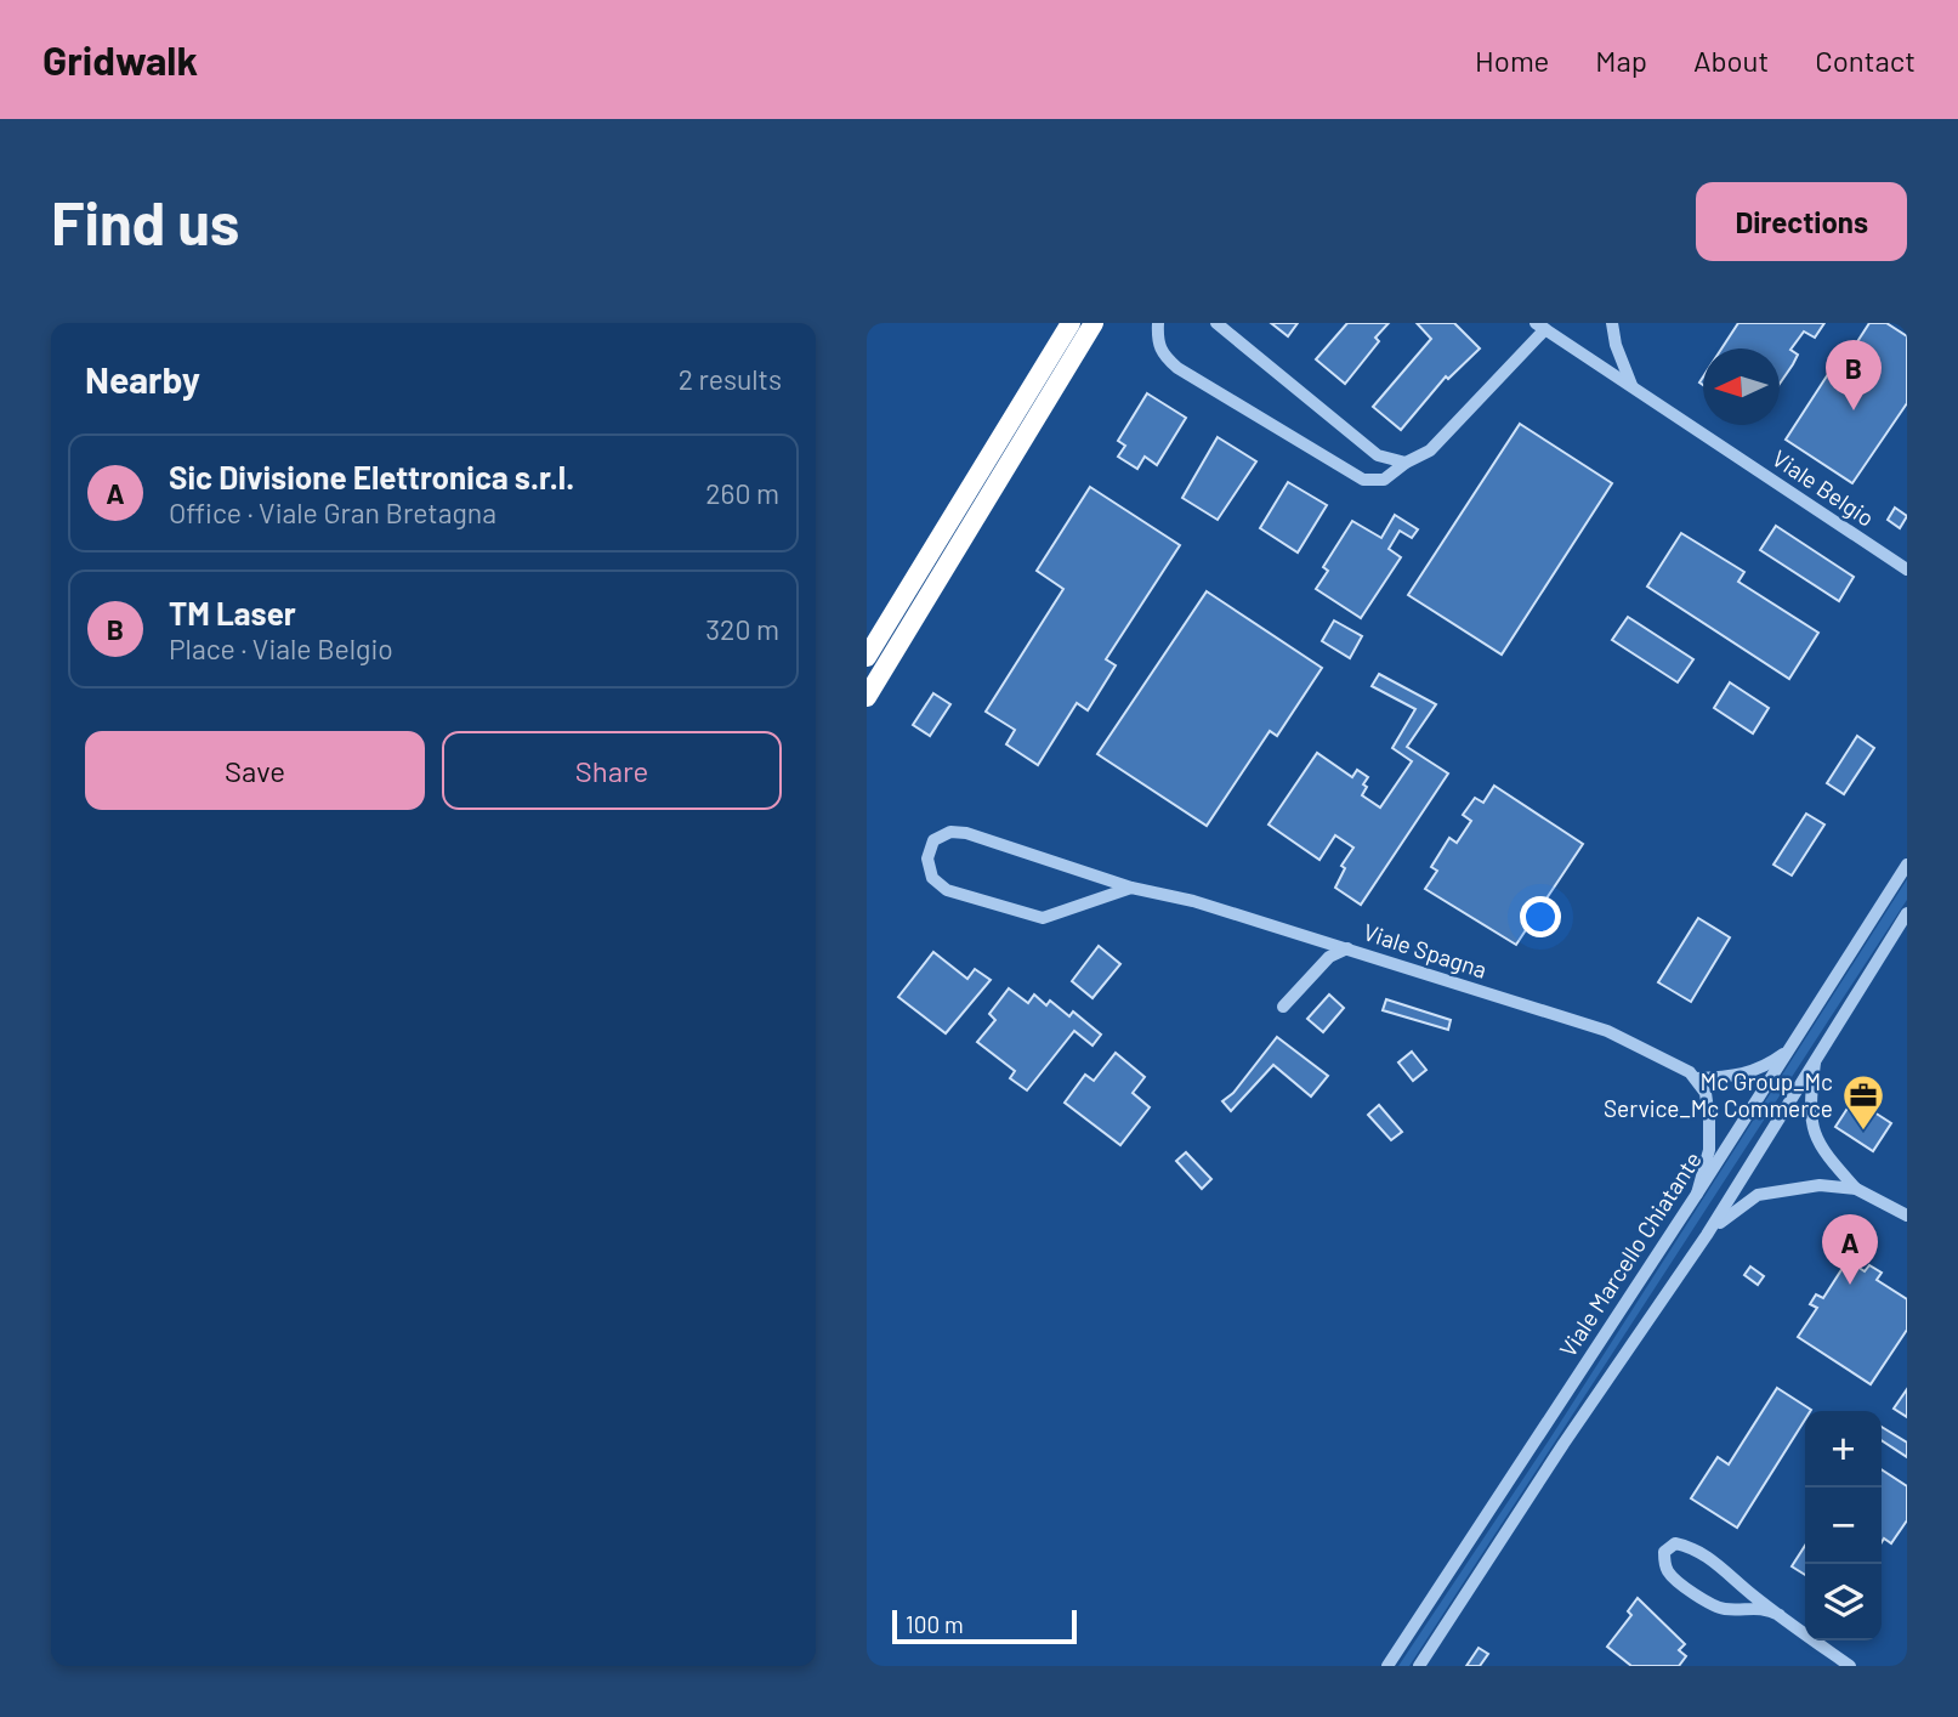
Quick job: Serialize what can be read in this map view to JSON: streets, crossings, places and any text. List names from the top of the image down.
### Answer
{
  "streets": {
    "street": ["Viale Belgio", "Viale Spagna", "Viale Marcello Chiatante"]
  },
  "places": {
    "office": ["Mc Group_Mc Service_Mc Commerce"]
  },
  "scale_bar": "100 m",
  "north": "left",
  "page": {
    "header": "Gridwalk",
    "nav": [
      "Home",
      "Map",
      "About",
      "Contact"
    ],
    "buttons": [
      "Directions",
      ["Save", "Share"]
    ],
    "title": "Find us",
    "heading": ["Nearby", "2 results"],
    "pins": ["B", "A"],
    "list": [
      {
        "mark": "A",
        "name": "Sic Divisione Elettronica s.r.l.",
        "note": "Office · Viale Gran Bretagna",
        "value": "260 m"
      },
      {
        "mark": "B",
        "name": "TM Laser",
        "note": "Place · Viale Belgio",
        "value": "320 m"
      }
    ],
    "map_buttons": ["+", "−"],
    "scale": "100 m"
  }
}
